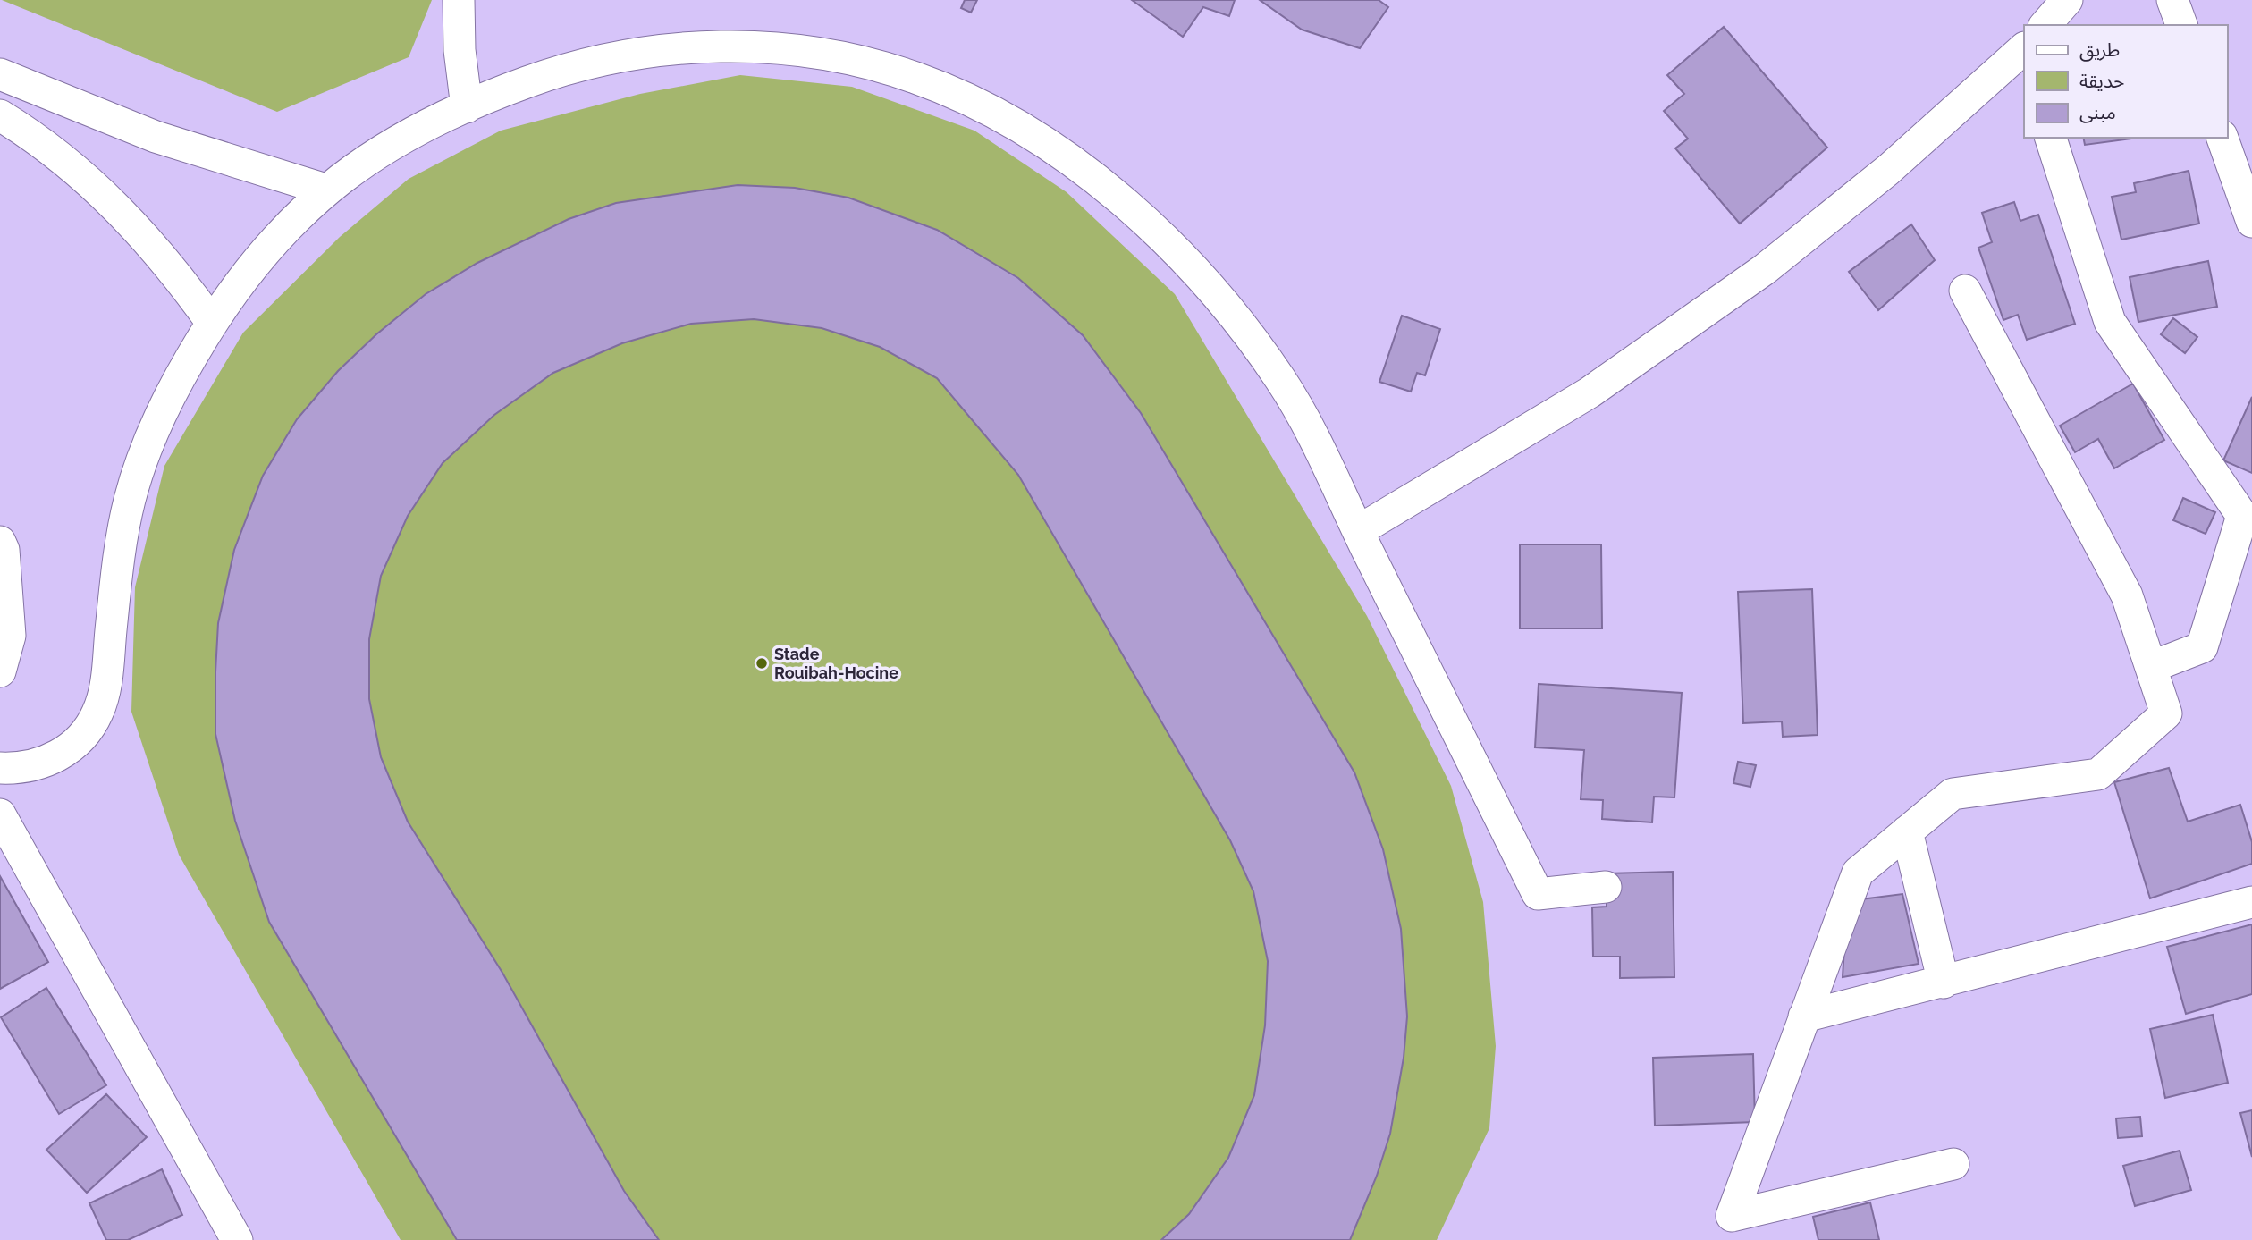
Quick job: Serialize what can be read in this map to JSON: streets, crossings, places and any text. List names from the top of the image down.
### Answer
{
  "places": ["Stade Rouibah-Hocine"],
  "legend": ["طريق", "حديقة", "مبنى"]
}
